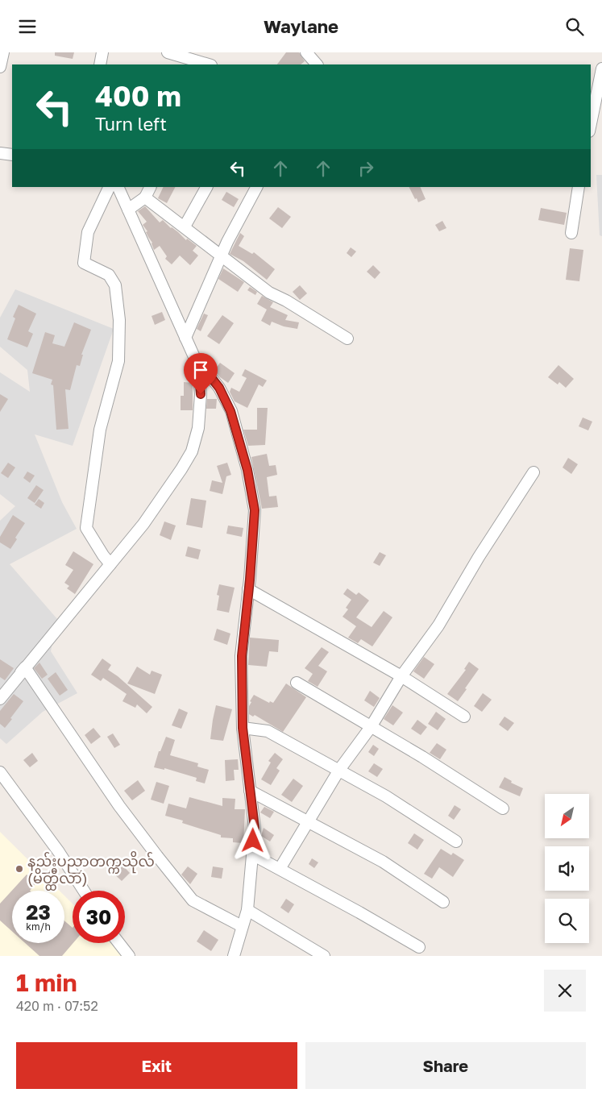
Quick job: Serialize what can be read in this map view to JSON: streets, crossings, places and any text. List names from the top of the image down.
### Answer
{
  "places": ["နည်းပညာတက္ကသိုလ် (မိတ္ထီလာ)"],
  "north": "bottom left",
  "page": {
    "header": "Waylane",
    "turn": ["400 m", "Turn left"],
    "speed": "23 km/h",
    "limit": "30",
    "heading": ["1 min", "420 m · 07:52"],
    "buttons": ["Exit", "Share"]
  }
}
